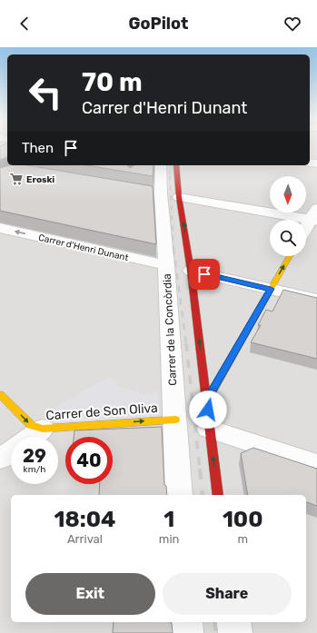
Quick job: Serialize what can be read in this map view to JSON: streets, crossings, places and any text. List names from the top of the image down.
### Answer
{
  "streets": {
    "street": ["Carrer d'Henri Dunant", "Carrer de la Concòrdia", "Carrer de Son Oliva"]
  },
  "crossings": [
    ["Carrer d'Henri Dunant", "Carrer de la Concòrdia"],
    ["Carrer de la Concòrdia", "Carrer de Son Oliva"]
  ],
  "one_way": ["Carrer d'Henri Dunant", "Carrer de Son Oliva"],
  "places": {
    "supermarket": ["Eroski"]
  },
  "north": "bottom",
  "page": {
    "header": "GoPilot",
    "turn": ["70 m", "Carrer d'Henri Dunant"],
    "then": "Then",
    "speed": "29 km/h",
    "limit": "40",
    "eta": [
      "18:04",
      "Arrival",
      "1",
      "min",
      "100",
      "m"
    ],
    "buttons": ["Exit", "Share"]
  }
}
